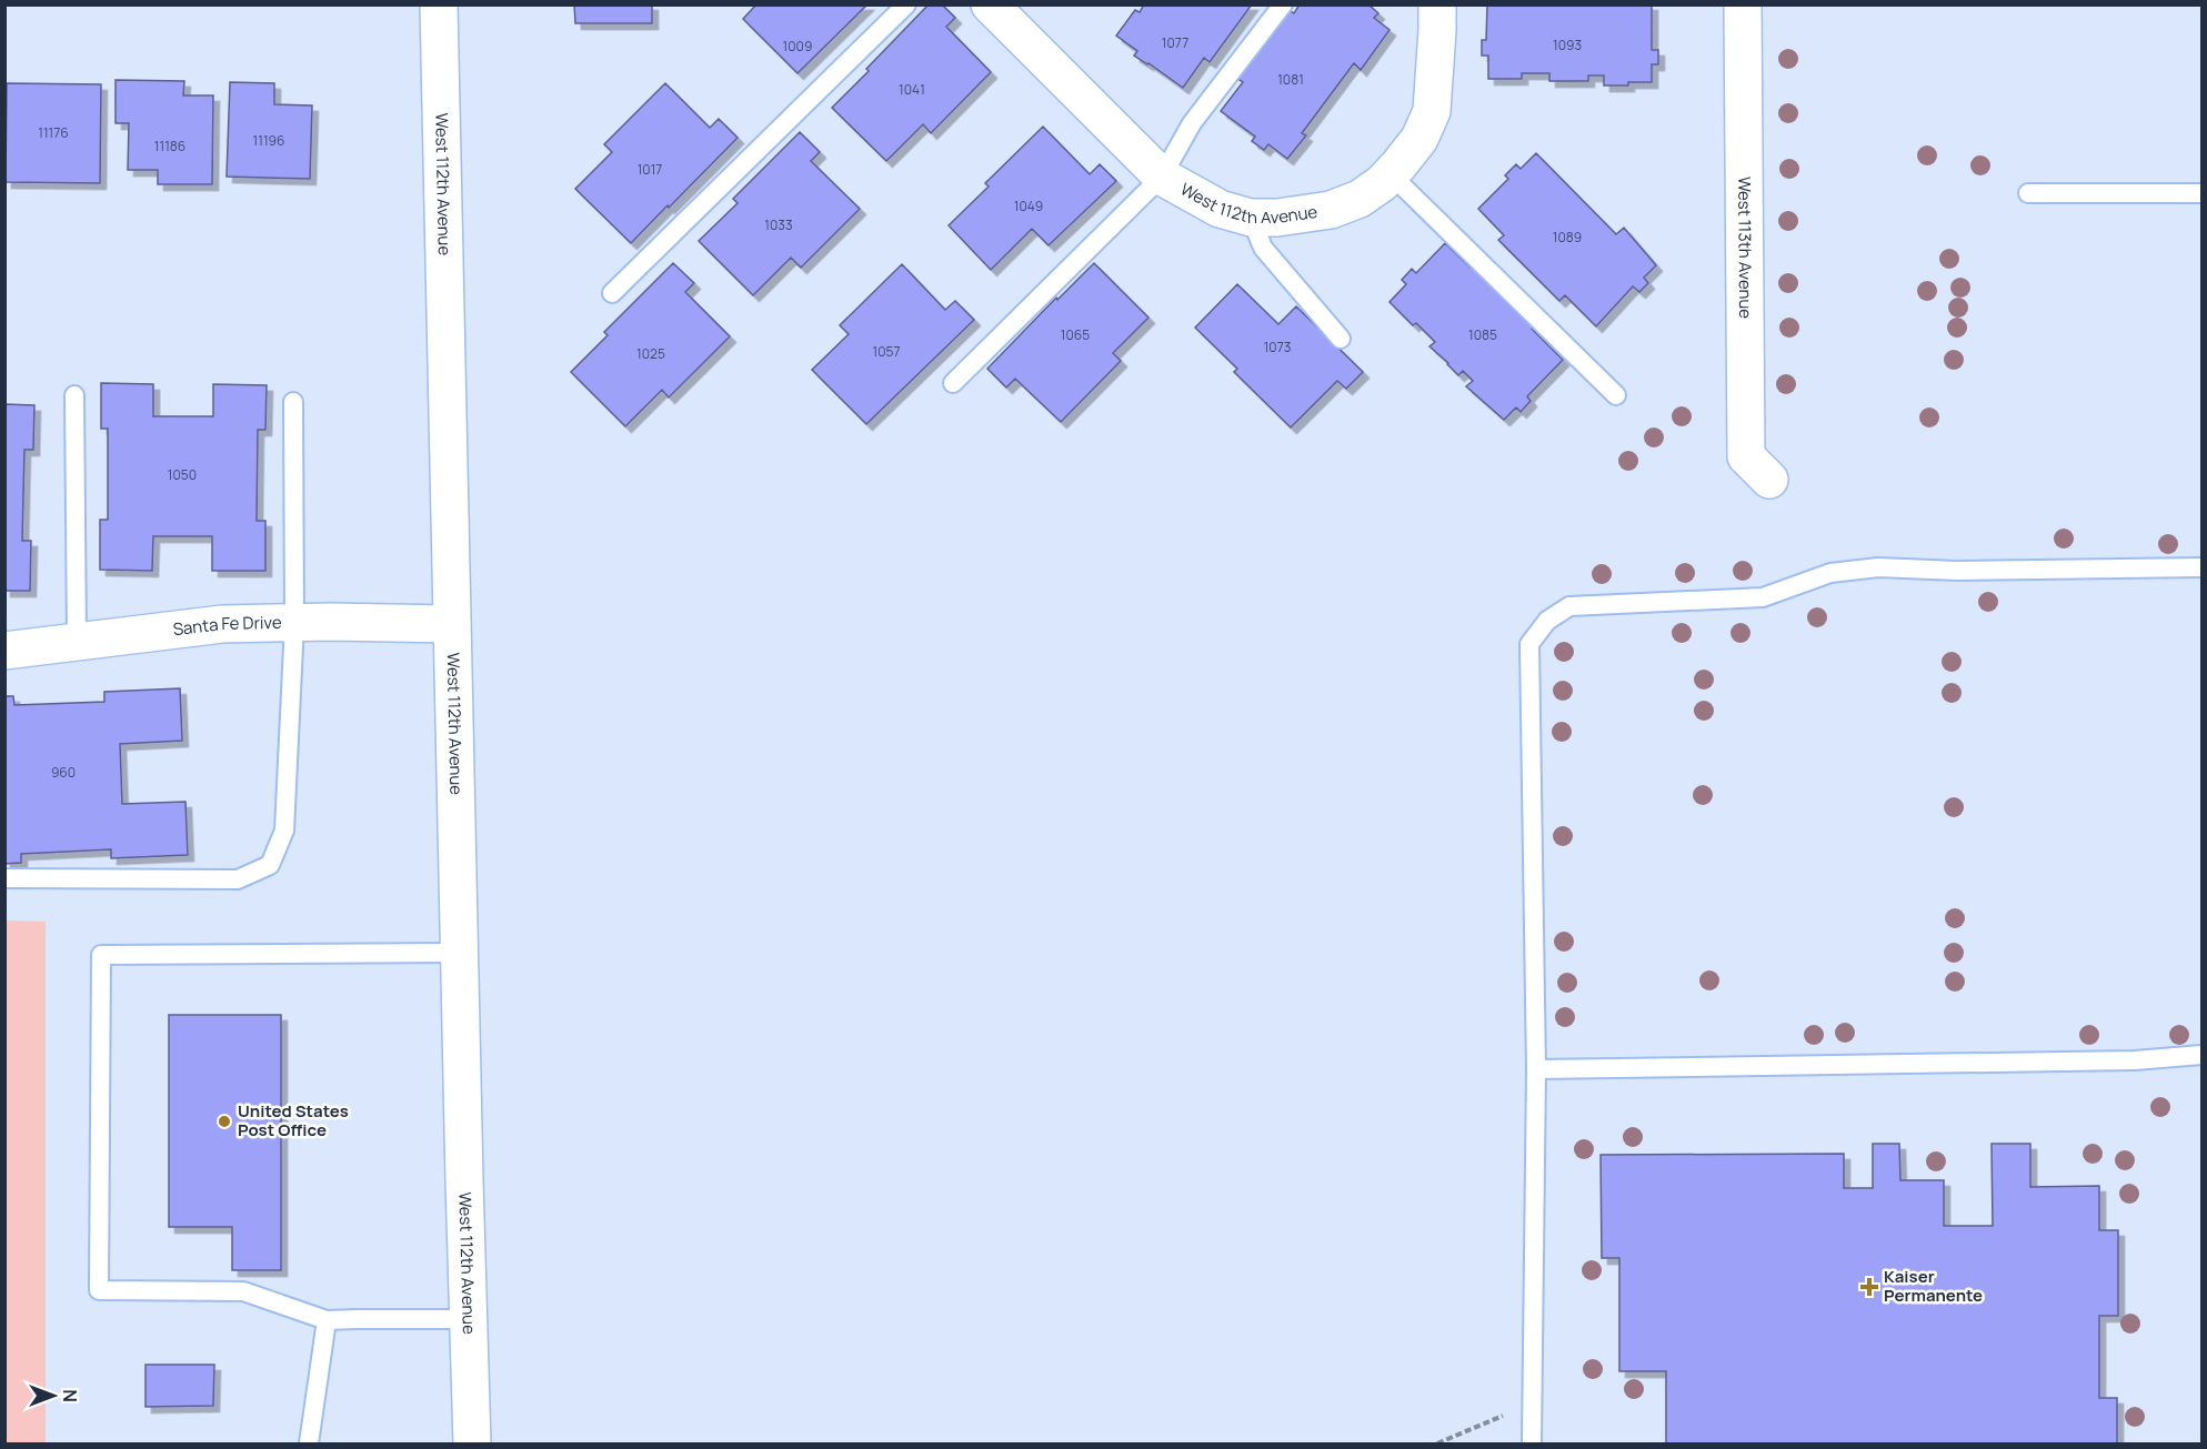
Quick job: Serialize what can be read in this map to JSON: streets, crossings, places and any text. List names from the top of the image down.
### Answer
{
  "streets": {
    "street": ["West 112th Avenue", "West 113th Avenue", "Santa Fe Drive"]
  },
  "crossings": [
    ["West 112th Avenue", "Santa Fe Drive"]
  ],
  "places": {
    "other": ["United States Post Office"],
    "health": ["Kaiser Permanente"]
  },
  "house_numbers": [
    "1077",
    "1093",
    "1009",
    "1081",
    "1041",
    "11176",
    "11196",
    "11186",
    "1017",
    "1049",
    "1033",
    "1089",
    "1065",
    "1085",
    "1073",
    "1057",
    "1025",
    "1050",
    "960"
  ],
  "north": "right"
}
